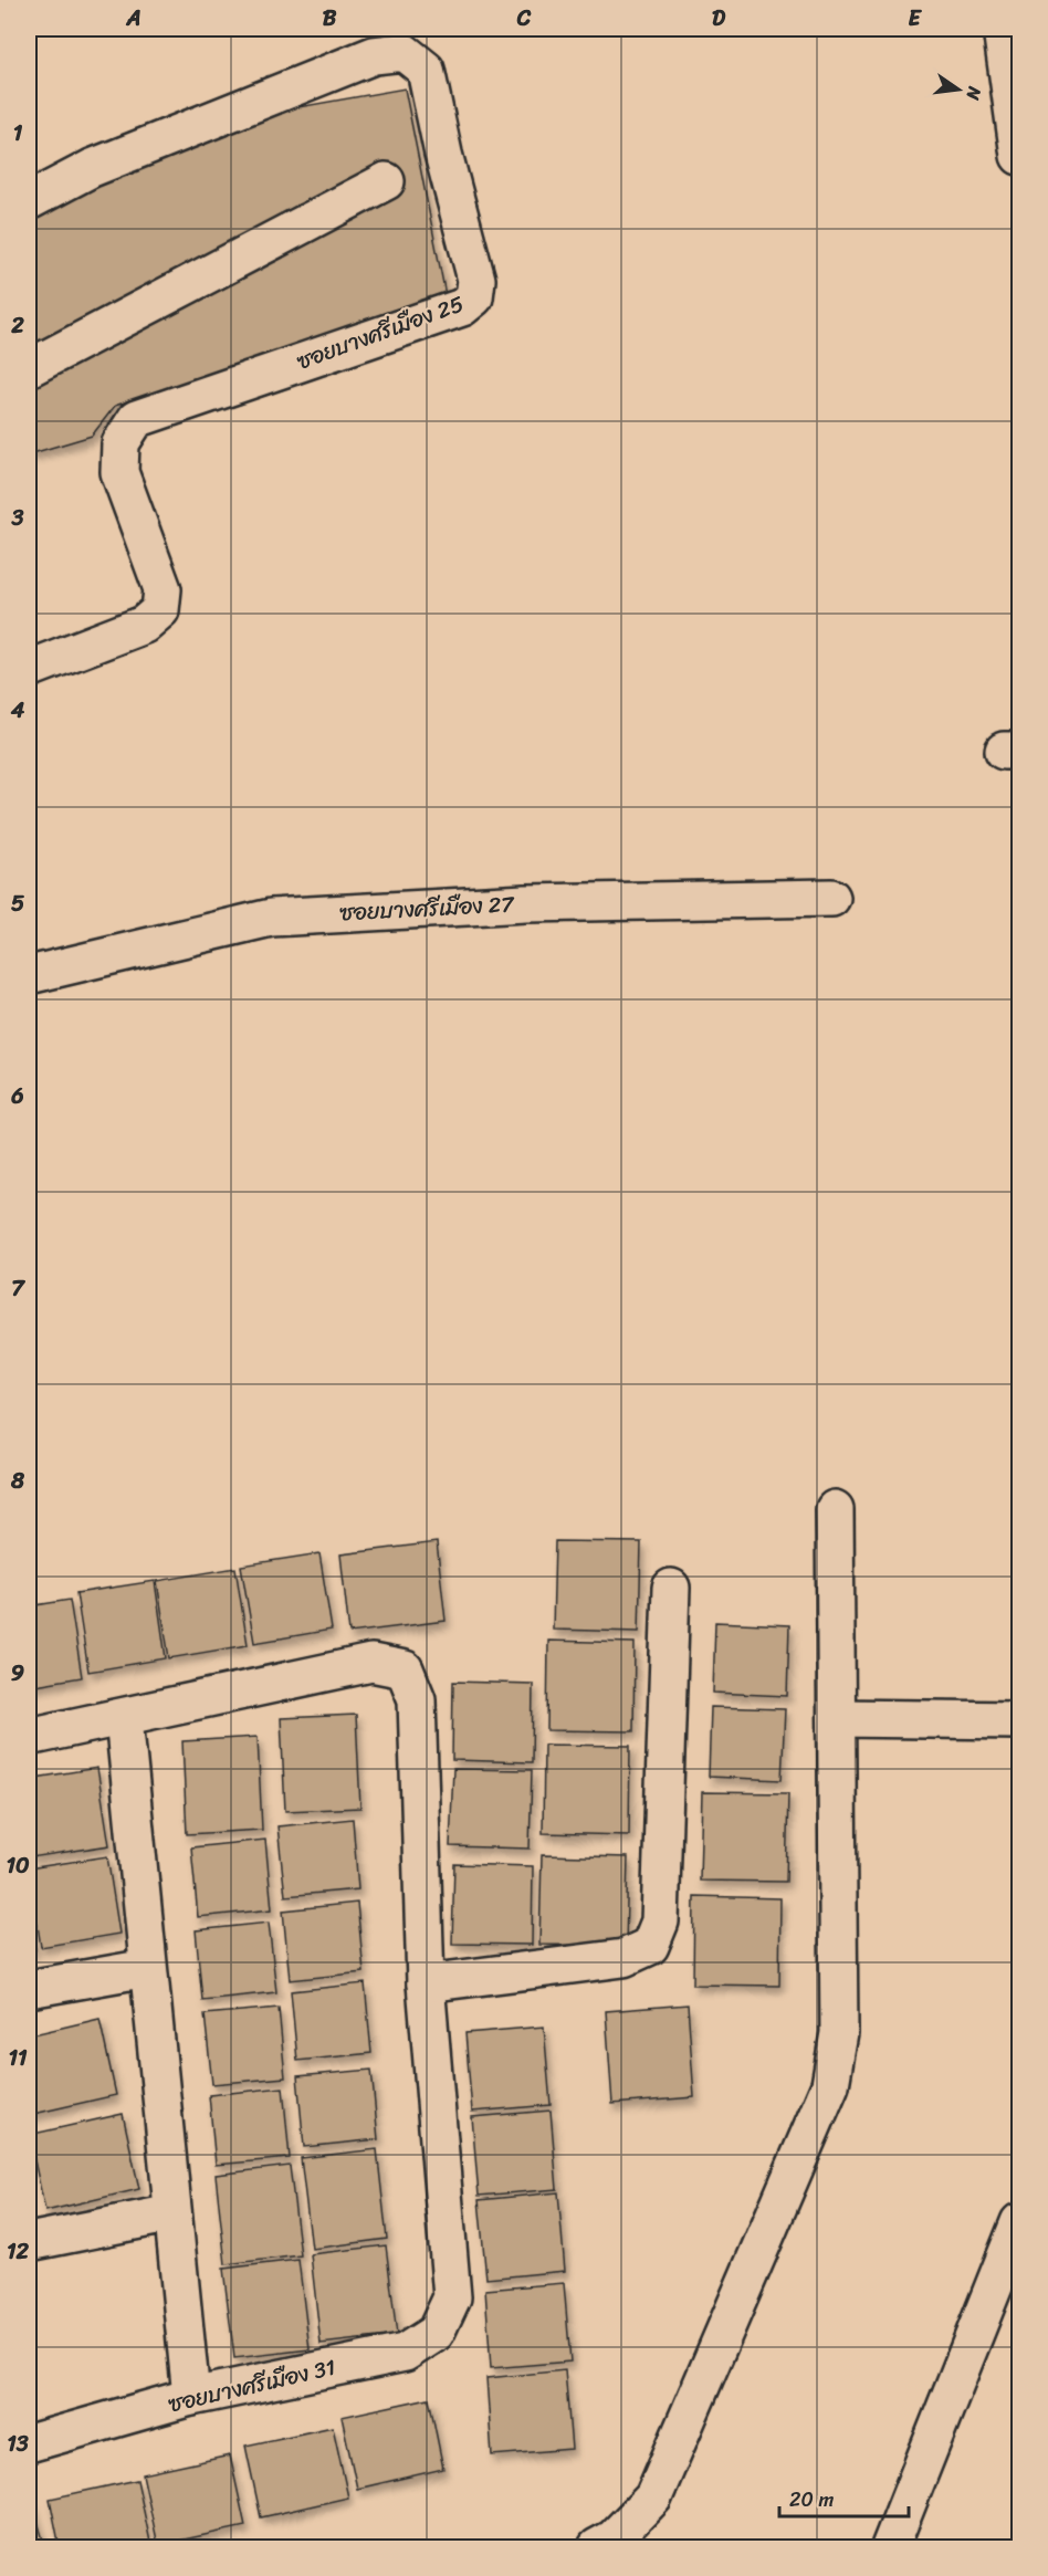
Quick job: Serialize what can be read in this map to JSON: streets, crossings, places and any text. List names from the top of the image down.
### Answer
{
  "streets": {
    "street": ["ซอยบางศรีเมือง 25", "ซอยบางศรีเมือง 27", "ซอยบางศรีเมือง 31"]
  },
  "scale_bar": "20 m",
  "north": "right",
  "grid": {
    "columns": [
      "A",
      "B",
      "C",
      "D",
      "E"
    ],
    "rows": [
      "1",
      "2",
      "3",
      "4",
      "5",
      "6",
      "7",
      "8",
      "9",
      "10",
      "11",
      "12",
      "13"
    ]
  }
}
